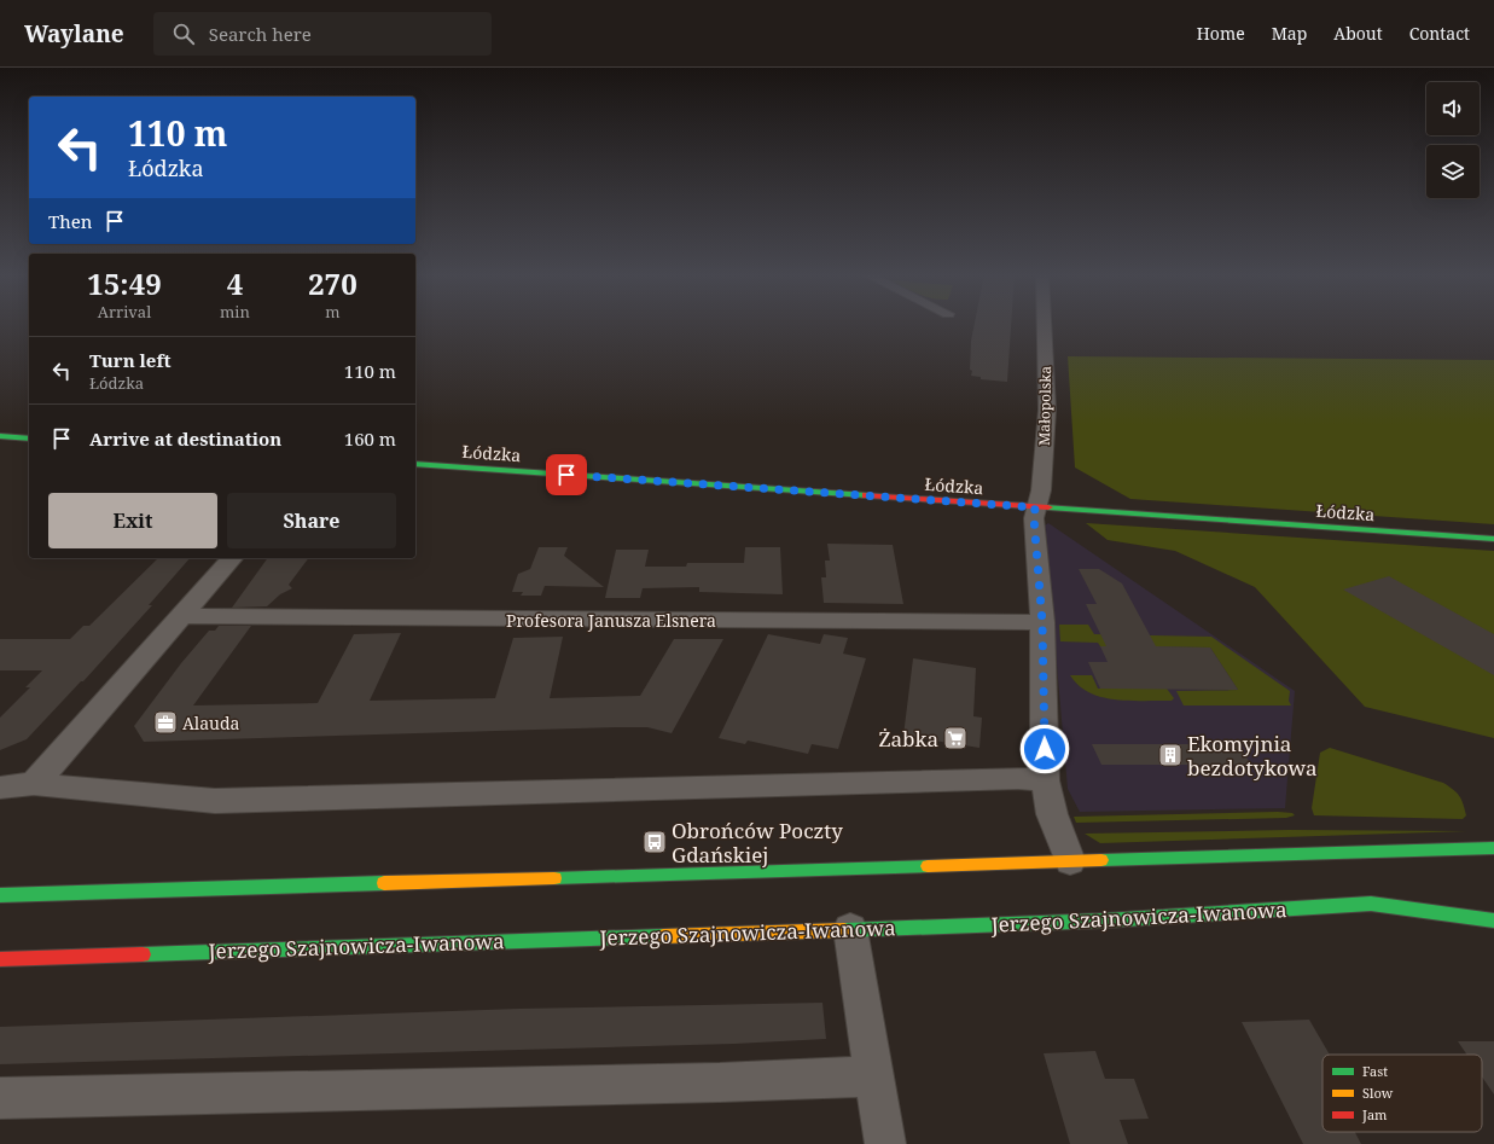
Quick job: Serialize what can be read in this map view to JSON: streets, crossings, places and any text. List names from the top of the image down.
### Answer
{
  "streets": {
    "main road": ["Łódzka", "Jerzego Szajnowicza-Iwanowa"],
    "street": ["Małopolska", "Profesora Janusza Elsnera"]
  },
  "crossings": [
    ["Małopolska", "Łódzka"],
    ["Małopolska", "Profesora Janusza Elsnera"]
  ],
  "places": {
    "office": ["Alauda"],
    "supermarket": ["Żabka"],
    "building": ["Ekomyjnia bezdotykowa"],
    "bus stop": ["Obrońców Poczty Gdańskiej"]
  },
  "legend": ["Fast", "Slow", "Jam"],
  "page": {
    "header": "Waylane",
    "search": "Search here",
    "nav": [
      "Home",
      "Map",
      "About",
      "Contact"
    ],
    "turn": ["110 m", "Łódzka"],
    "then": "Then",
    "eta": [
      "15:49",
      "Arrival",
      "4",
      "min",
      "270",
      "m"
    ],
    "list": [
      {
        "name": "Turn left",
        "note": "Łódzka",
        "value": "110 m"
      },
      {
        "name": "Arrive at destination",
        "value": "160 m"
      }
    ],
    "buttons": ["Exit", "Share"]
  }
}
